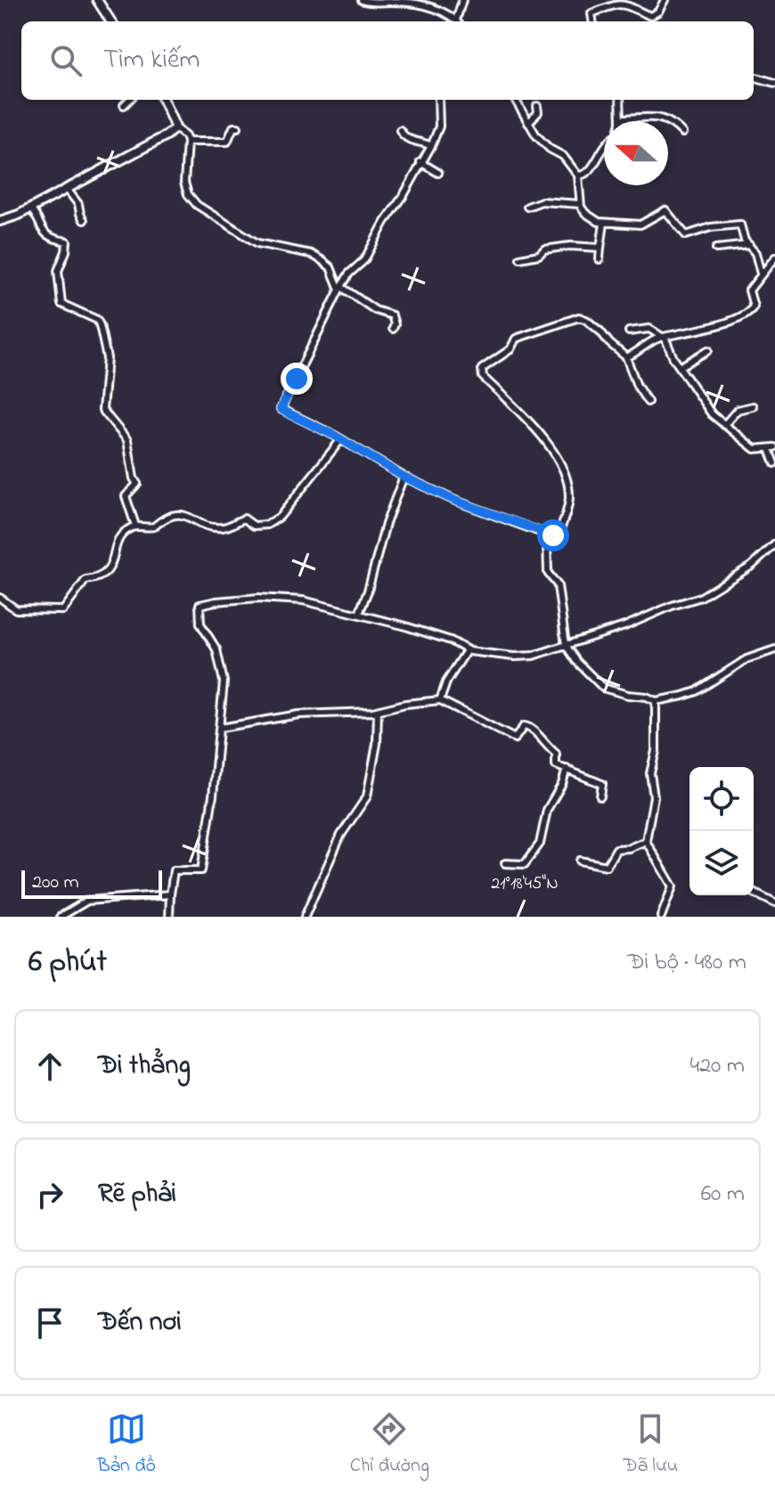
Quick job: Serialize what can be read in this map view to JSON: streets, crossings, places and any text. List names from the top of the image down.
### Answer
{
  "scale_bar": "200 m",
  "north": "left",
  "page": {
    "search": "Tìm kiếm",
    "scale": "200 m",
    "heading": ["6 phút", "Đi bộ · 480 m"],
    "list": [
      ["Đi thẳng", "420 m"],
      ["Rẽ phải", "60 m"],
      "Đến nơi"
    ],
    "nav": ["Bản đồ", "Chỉ đường", "Đã lưu"]
  },
  "coordinates": ["21°18'45\"N"]
}
